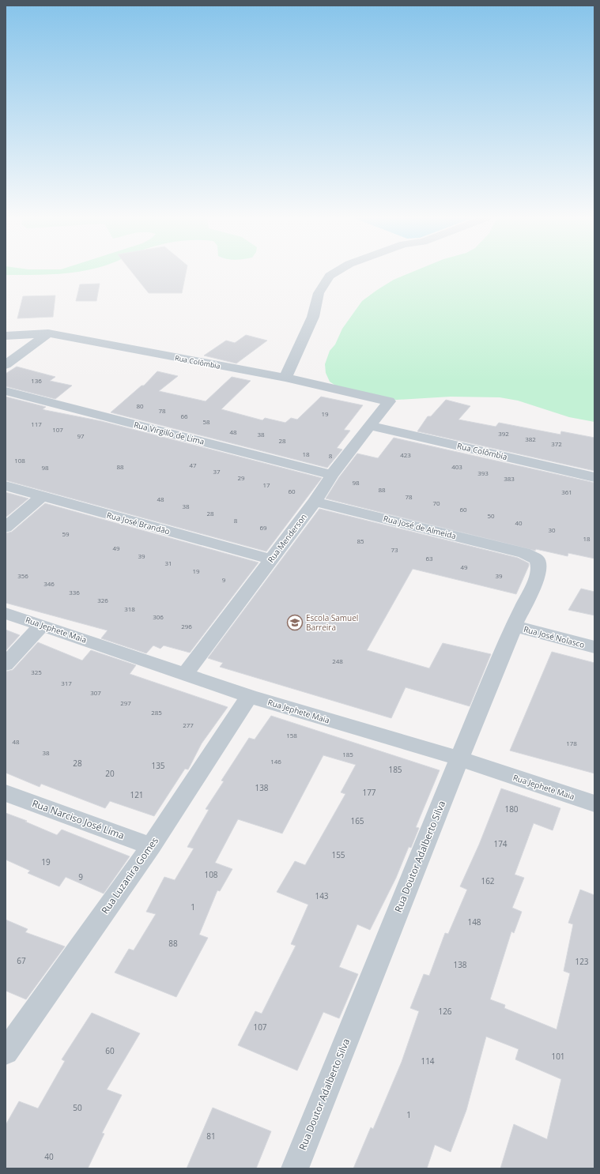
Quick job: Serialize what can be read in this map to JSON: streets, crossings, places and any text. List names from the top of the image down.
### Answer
{
  "streets": {
    "street": [
      "Rua Colômbia",
      "Rua Virgilío de Lima",
      "Rua José Brandão",
      "Rua José de Almeida",
      "Rua Menderson",
      "Rua Jephete Maia",
      "Rua José Nolasco",
      "Rua Narciso José Lima",
      "Rua Doutor Adalberto Silva",
      "Rua Luzanira Gomes"
    ]
  },
  "crossings": [
    ["Rua Colômbia", "Rua Menderson"],
    ["Rua Virgilío de Lima", "Rua Menderson"],
    ["Rua José Brandão", "Rua Menderson"],
    ["Rua José de Almeida", "Rua Menderson"],
    ["Rua José de Almeida", "Rua Doutor Adalberto Silva"],
    ["Rua Menderson", "Rua Jephete Maia"],
    ["Rua Jephete Maia", "Rua Doutor Adalberto Silva"],
    ["Rua Jephete Maia", "Rua Luzanira Gomes"],
    ["Rua José Nolasco", "Rua Doutor Adalberto Silva"],
    ["Rua Narciso José Lima", "Rua Luzanira Gomes"]
  ],
  "places": {
    "school or university": ["Escola Samuel Barreira"]
  },
  "house_numbers": [
    "136",
    "80",
    "78",
    "19",
    "66",
    "58",
    "117",
    "107",
    "48",
    "392",
    "38",
    "97",
    "382",
    "28",
    "372",
    "18",
    "423",
    "8",
    "108",
    "47",
    "88",
    "403",
    "98",
    "37",
    "393",
    "29",
    "383",
    "98",
    "17",
    "88",
    "60",
    "361",
    "78",
    "48",
    "70",
    "38",
    "60",
    "28",
    "50",
    "8",
    "40",
    "69",
    "30",
    "59",
    "18",
    "85",
    "49",
    "73",
    "39",
    "63",
    "31",
    "49",
    "19",
    "356",
    "39",
    "9",
    "346",
    "336",
    "326",
    "318",
    "306",
    "296",
    "248",
    "325",
    "317",
    "307",
    "297",
    "285",
    "277",
    "158",
    "48",
    "178",
    "38",
    "185",
    "146",
    "28",
    "135",
    "185",
    "20",
    "138",
    "177",
    "121",
    "180",
    "165",
    "174",
    "155",
    "19",
    "108",
    "9",
    "162",
    "143",
    "1",
    "148",
    "88",
    "67",
    "123",
    "138",
    "126",
    "107",
    "60",
    "101",
    "114",
    "50",
    "1",
    "81",
    "40"
  ]
}
